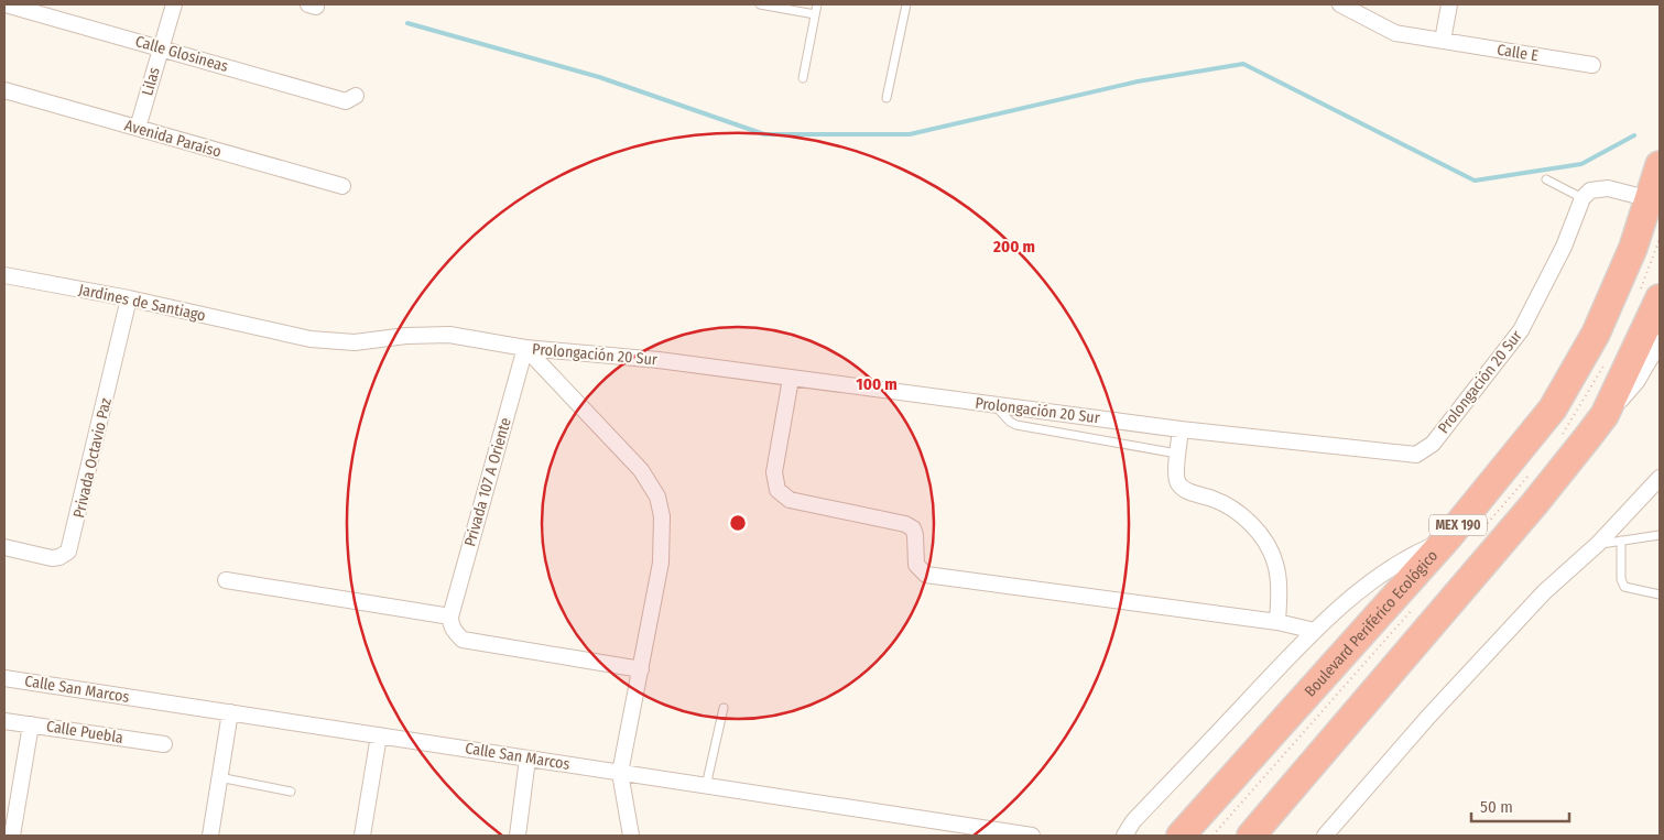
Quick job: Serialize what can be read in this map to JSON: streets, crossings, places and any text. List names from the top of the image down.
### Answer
{
  "streets": {
    "highway": ["MEX 190", "Boulevard Periférico Ecológico"],
    "street": [
      "Calle E",
      "Calle Glosineas",
      "Lilas",
      "Avenida Paraíso",
      "Jardines de Santiago",
      "Prolongación 20 Sur",
      "Privada Octavio Paz",
      "Privada 107 A Oriente",
      "Calle San Marcos",
      "Calle Puebla"
    ]
  },
  "crossings": [
    ["Calle Glosineas", "Lilas"],
    ["Lilas", "Avenida Paraíso"],
    ["Jardines de Santiago", "Prolongación 20 Sur"],
    ["Jardines de Santiago", "Privada Octavio Paz"],
    ["Prolongación 20 Sur", "Privada 107 A Oriente"]
  ],
  "scale_bar": "50 m",
  "rings": ["200 m", "100 m"]
}
